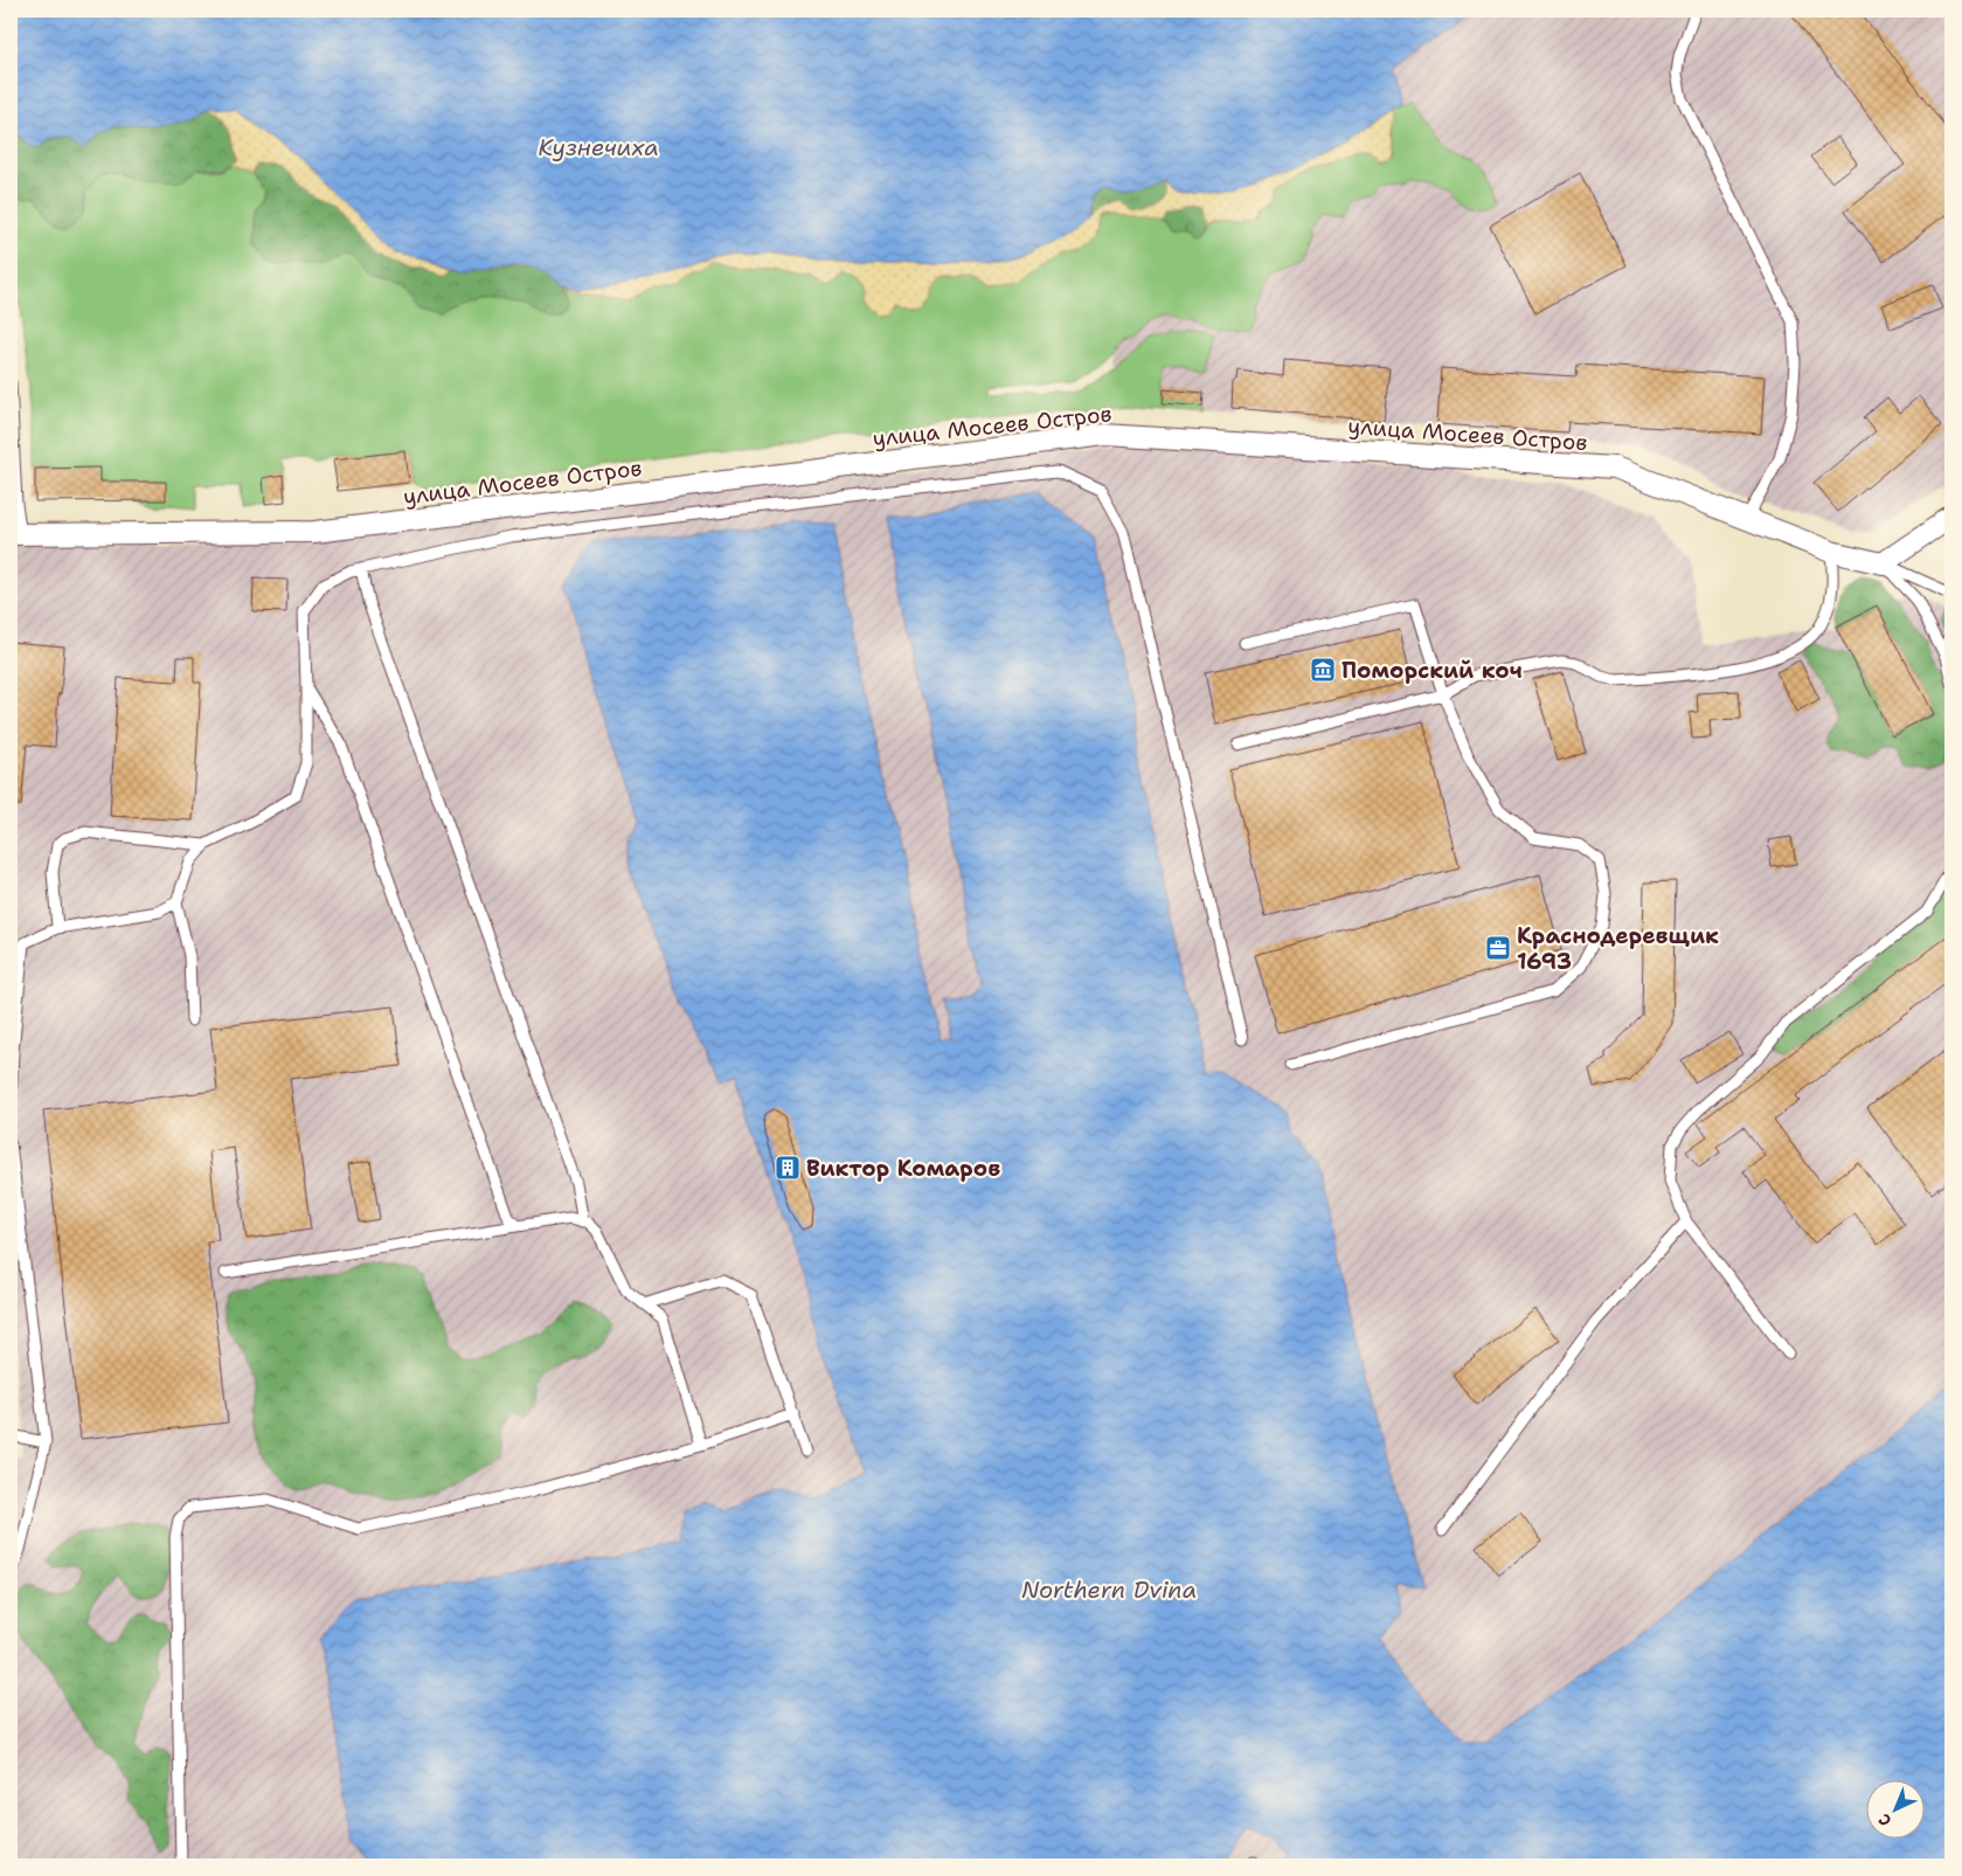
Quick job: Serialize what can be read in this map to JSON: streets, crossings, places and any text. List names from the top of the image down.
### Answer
{
  "streets": {
    "street": ["улица Мосеев Остров"]
  },
  "water": ["Кузнечиха", "Northern Dvina"],
  "places": {
    "museum": ["Поморский коч"],
    "office": ["Краснодеревщик 1693"],
    "building": ["Виктор Комаров"]
  },
  "north": "bottom left"
}
